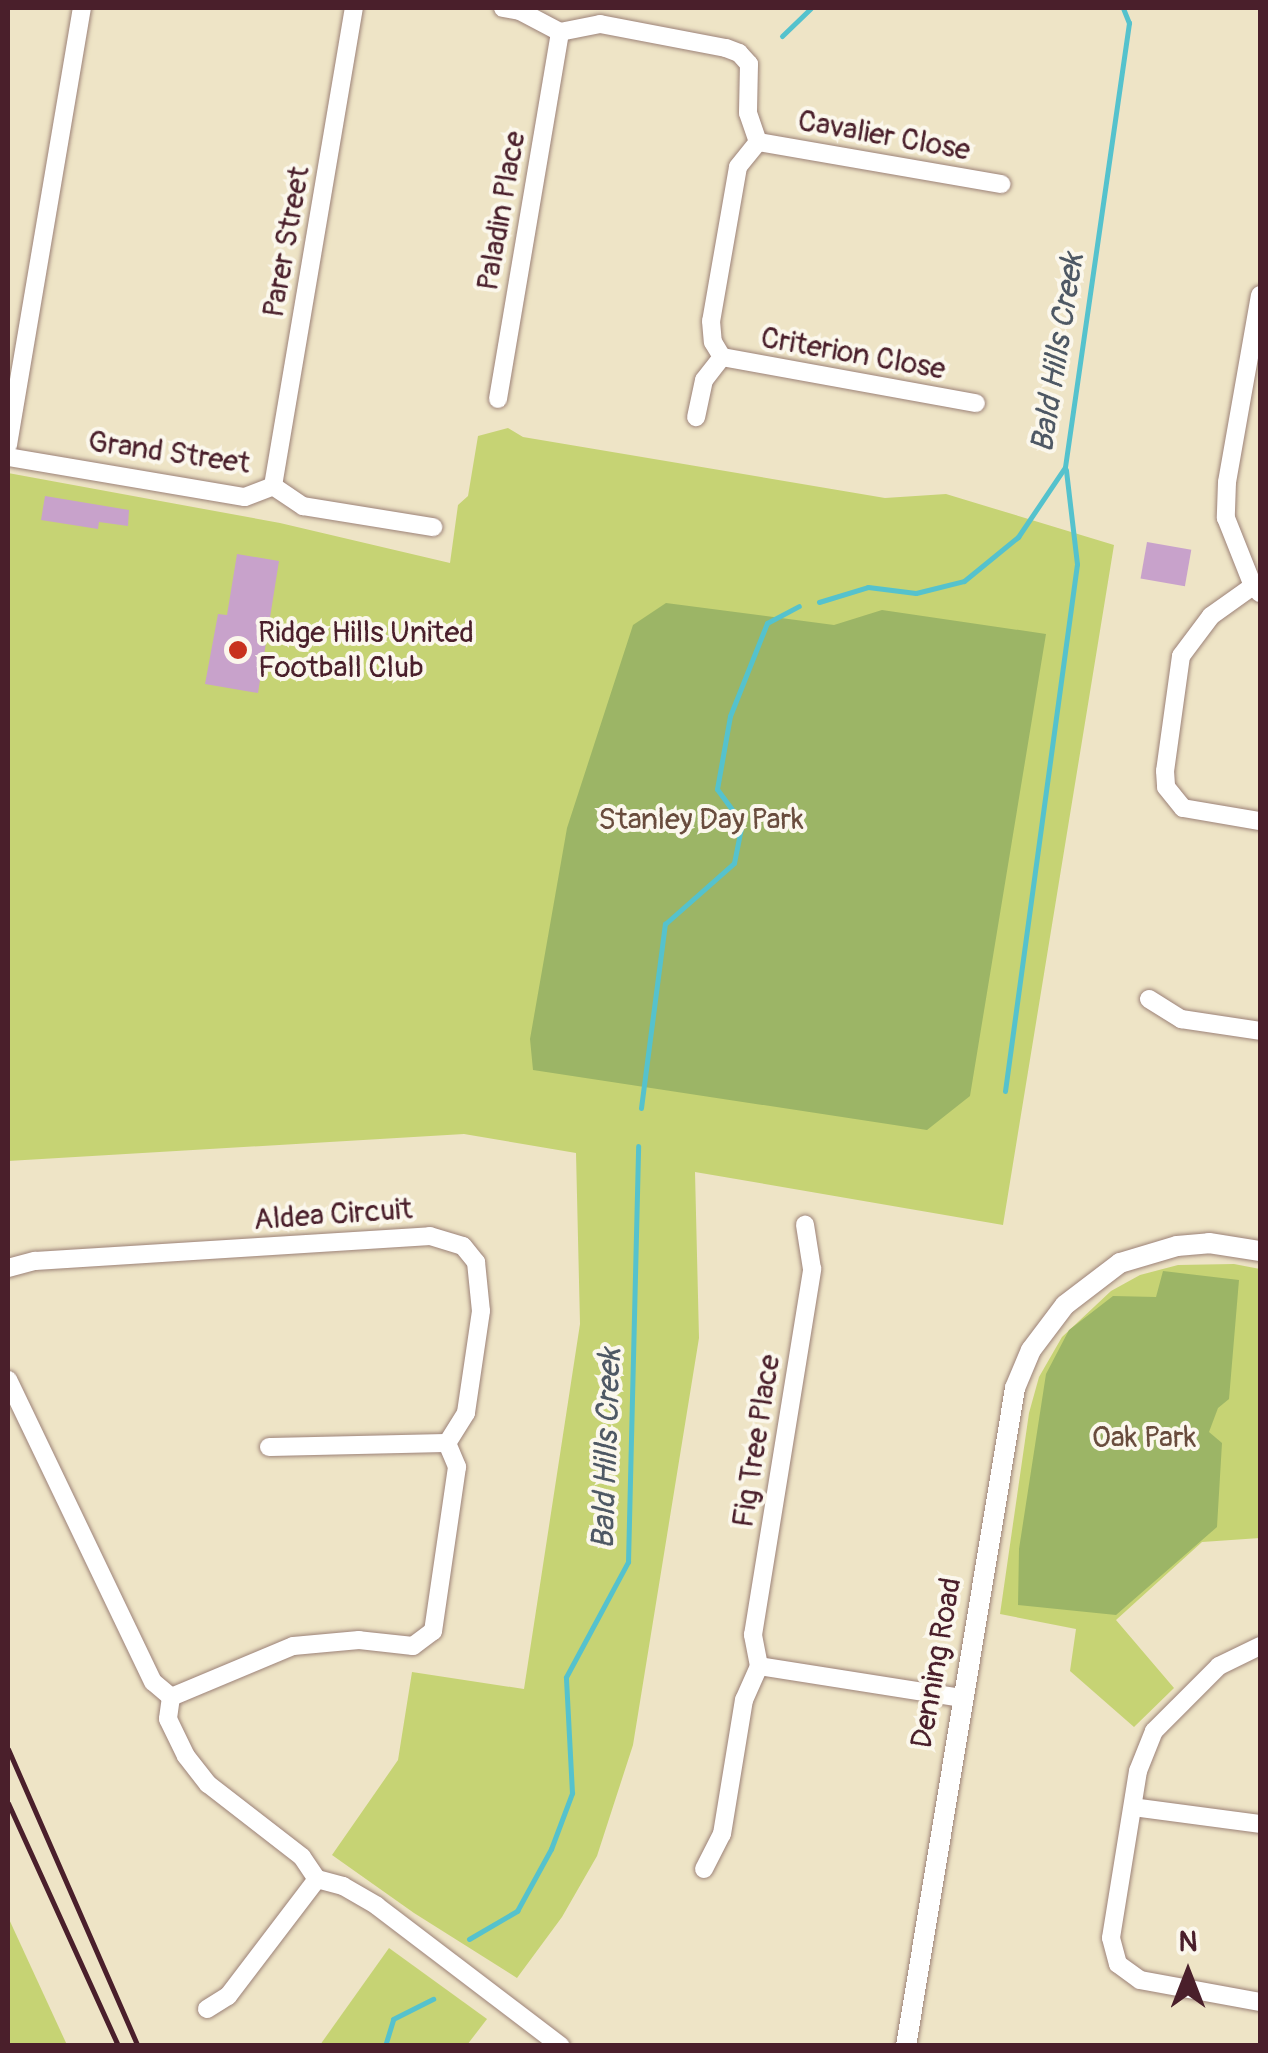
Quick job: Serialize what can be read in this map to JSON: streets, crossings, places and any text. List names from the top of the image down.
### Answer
{
  "streets": {
    "street": [
      "Cavalier Close",
      "Paladin Place",
      "Parer Street",
      "Criterion Close",
      "Grand Street",
      "Aldea Circuit",
      "Fig Tree Place",
      "Denning Road"
    ]
  },
  "crossings": [
    ["Parer Street", "Grand Street"]
  ],
  "water": ["Bald Hills Creek"],
  "parks": ["Stanley Day Park", "Oak Park"],
  "places": ["Ridge Hills United Football Club"],
  "north": "top"
}
